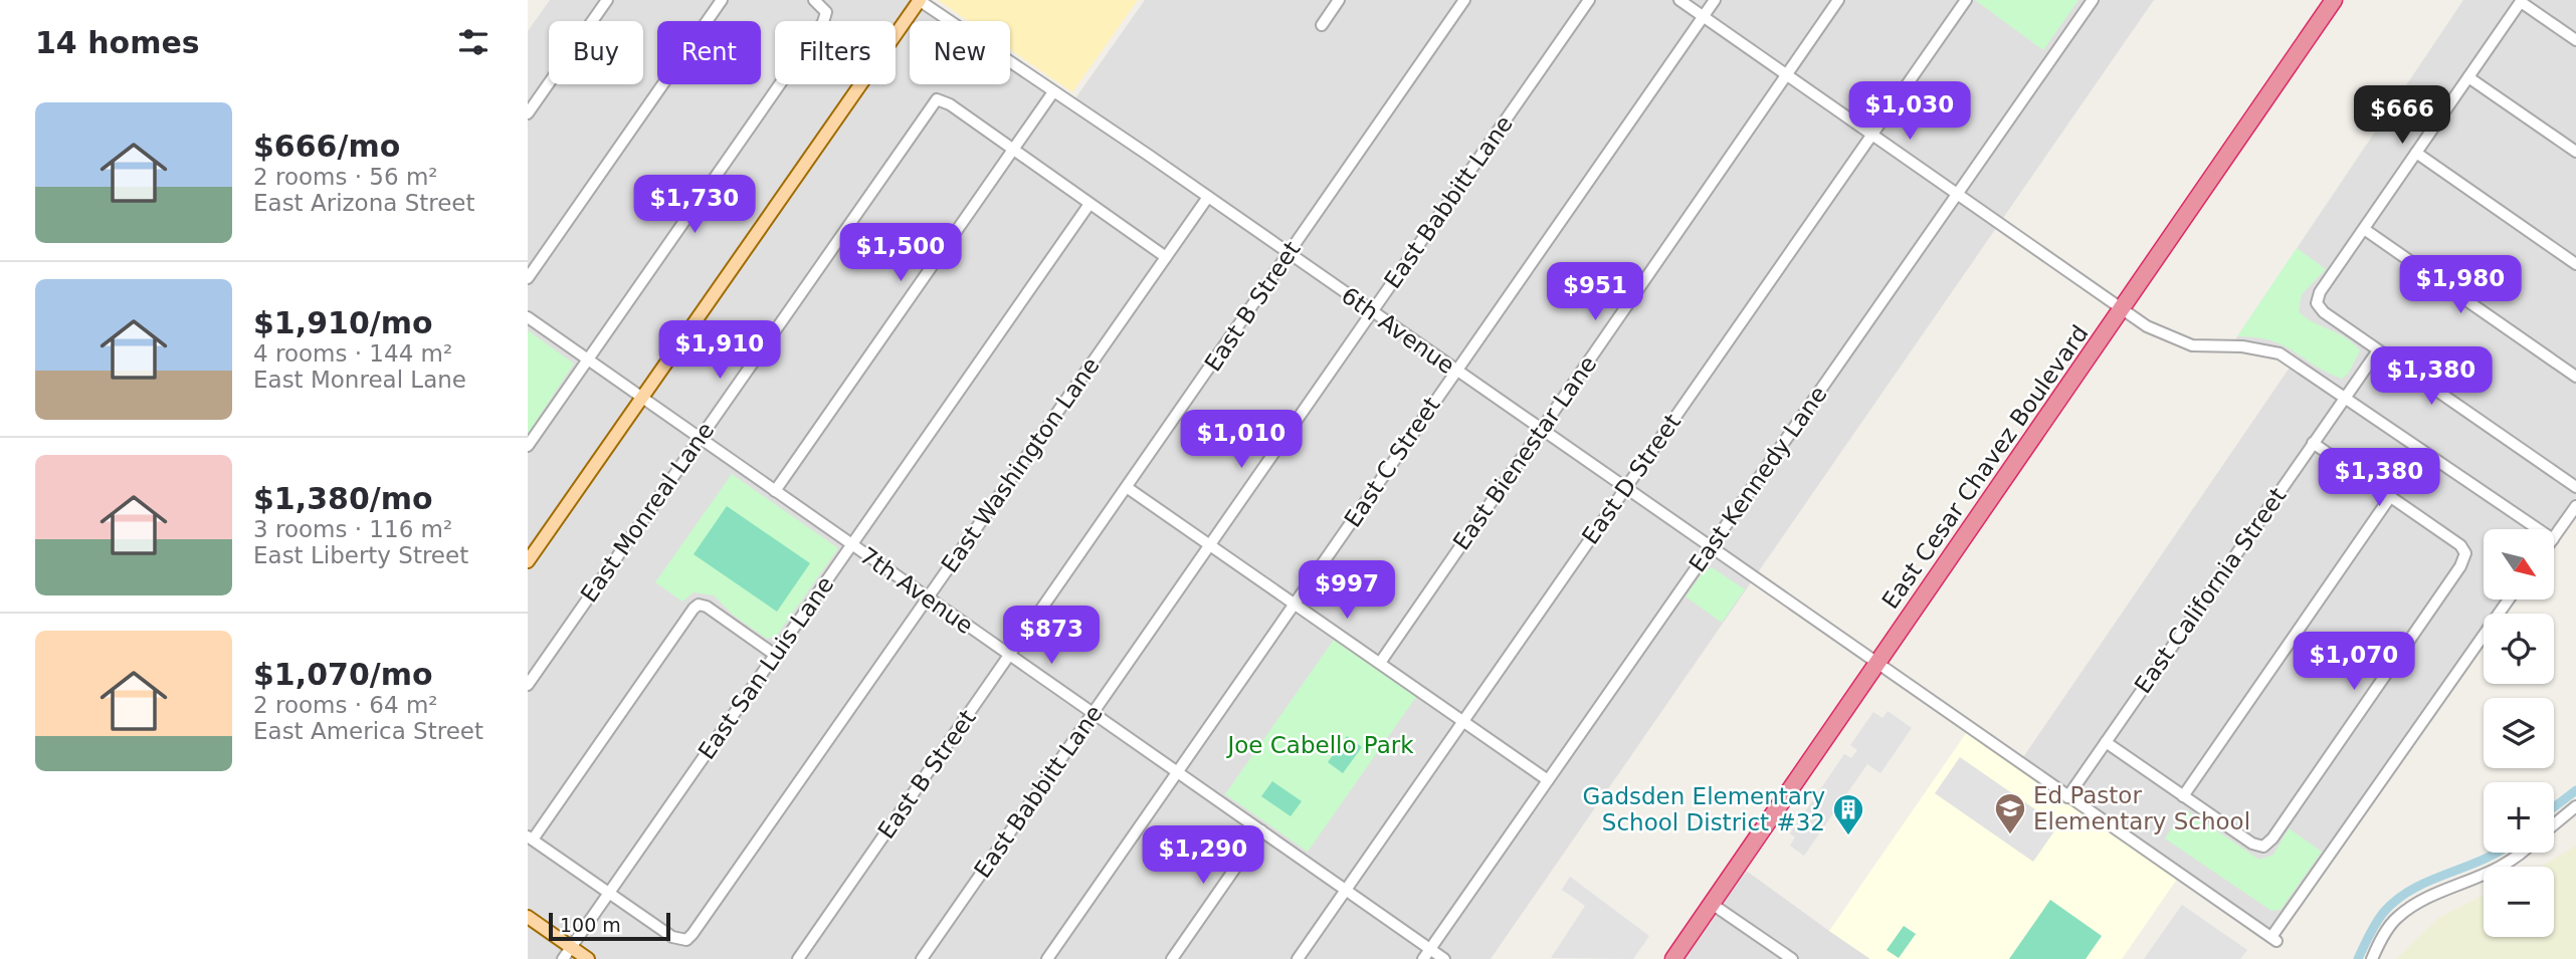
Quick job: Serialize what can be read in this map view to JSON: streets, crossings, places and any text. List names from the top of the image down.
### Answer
{
  "streets": {
    "highway": ["East Cesar Chavez Boulevard"],
    "street": [
      "East Babbitt Lane",
      "East B Street",
      "6th Avenue",
      "East Bienestar Lane",
      "East C Street",
      "East Washington Lane",
      "East D Street",
      "East Kennedy Lane",
      "East Monreal Lane",
      "7th Avenue",
      "East California Street",
      "East San Luis Lane"
    ]
  },
  "crossings": [
    ["East Babbitt Lane", "6th Avenue"],
    ["East Babbitt Lane", "7th Avenue"],
    ["East B Street", "6th Avenue"],
    ["East B Street", "7th Avenue"],
    ["6th Avenue", "East Bienestar Lane"],
    ["6th Avenue", "East C Street"],
    ["6th Avenue", "East Washington Lane"],
    ["6th Avenue", "East Cesar Chavez Boulevard"],
    ["6th Avenue", "East D Street"],
    ["6th Avenue", "East Kennedy Lane"],
    ["6th Avenue", "East California Street"],
    ["East C Street", "7th Avenue"],
    ["East Washington Lane", "7th Avenue"],
    ["East Washington Lane", "East San Luis Lane"],
    ["East D Street", "7th Avenue"],
    ["East Kennedy Lane", "7th Avenue"],
    ["East Monreal Lane", "7th Avenue"],
    ["7th Avenue", "East San Luis Lane"]
  ],
  "parks": ["Joe Cabello Park"],
  "places": {
    "school or university": ["Ed Pastor Elementary School"],
    "building": ["Gadsden Elementary School District #32"]
  },
  "scale_bar": "100 m",
  "north": "bottom right",
  "page": {
    "heading": "14 homes",
    "chip": [
      "Buy",
      "Rent",
      "Filters",
      "New"
    ],
    "price": [
      "$1,030",
      "$666",
      "$1,730",
      "$1,500",
      "$1,980",
      "$951",
      "$1,910",
      "$1,380",
      "$1,010",
      "$1,380",
      "$997",
      "$873",
      "$1,070",
      "$1,290"
    ],
    "list": [
      {
        "name": "$666/mo",
        "note": "2 rooms · 56 m² · East Arizona Street"
      },
      {
        "name": "$1,910/mo",
        "note": "4 rooms · 144 m² · East Monreal Lane"
      },
      {
        "name": "$1,380/mo",
        "note": "3 rooms · 116 m² · East Liberty Street"
      },
      {
        "name": "$1,070/mo",
        "note": "2 rooms · 64 m² · East America Street"
      }
    ],
    "map_buttons": ["+", "−"],
    "scale": "100 m"
  }
}
